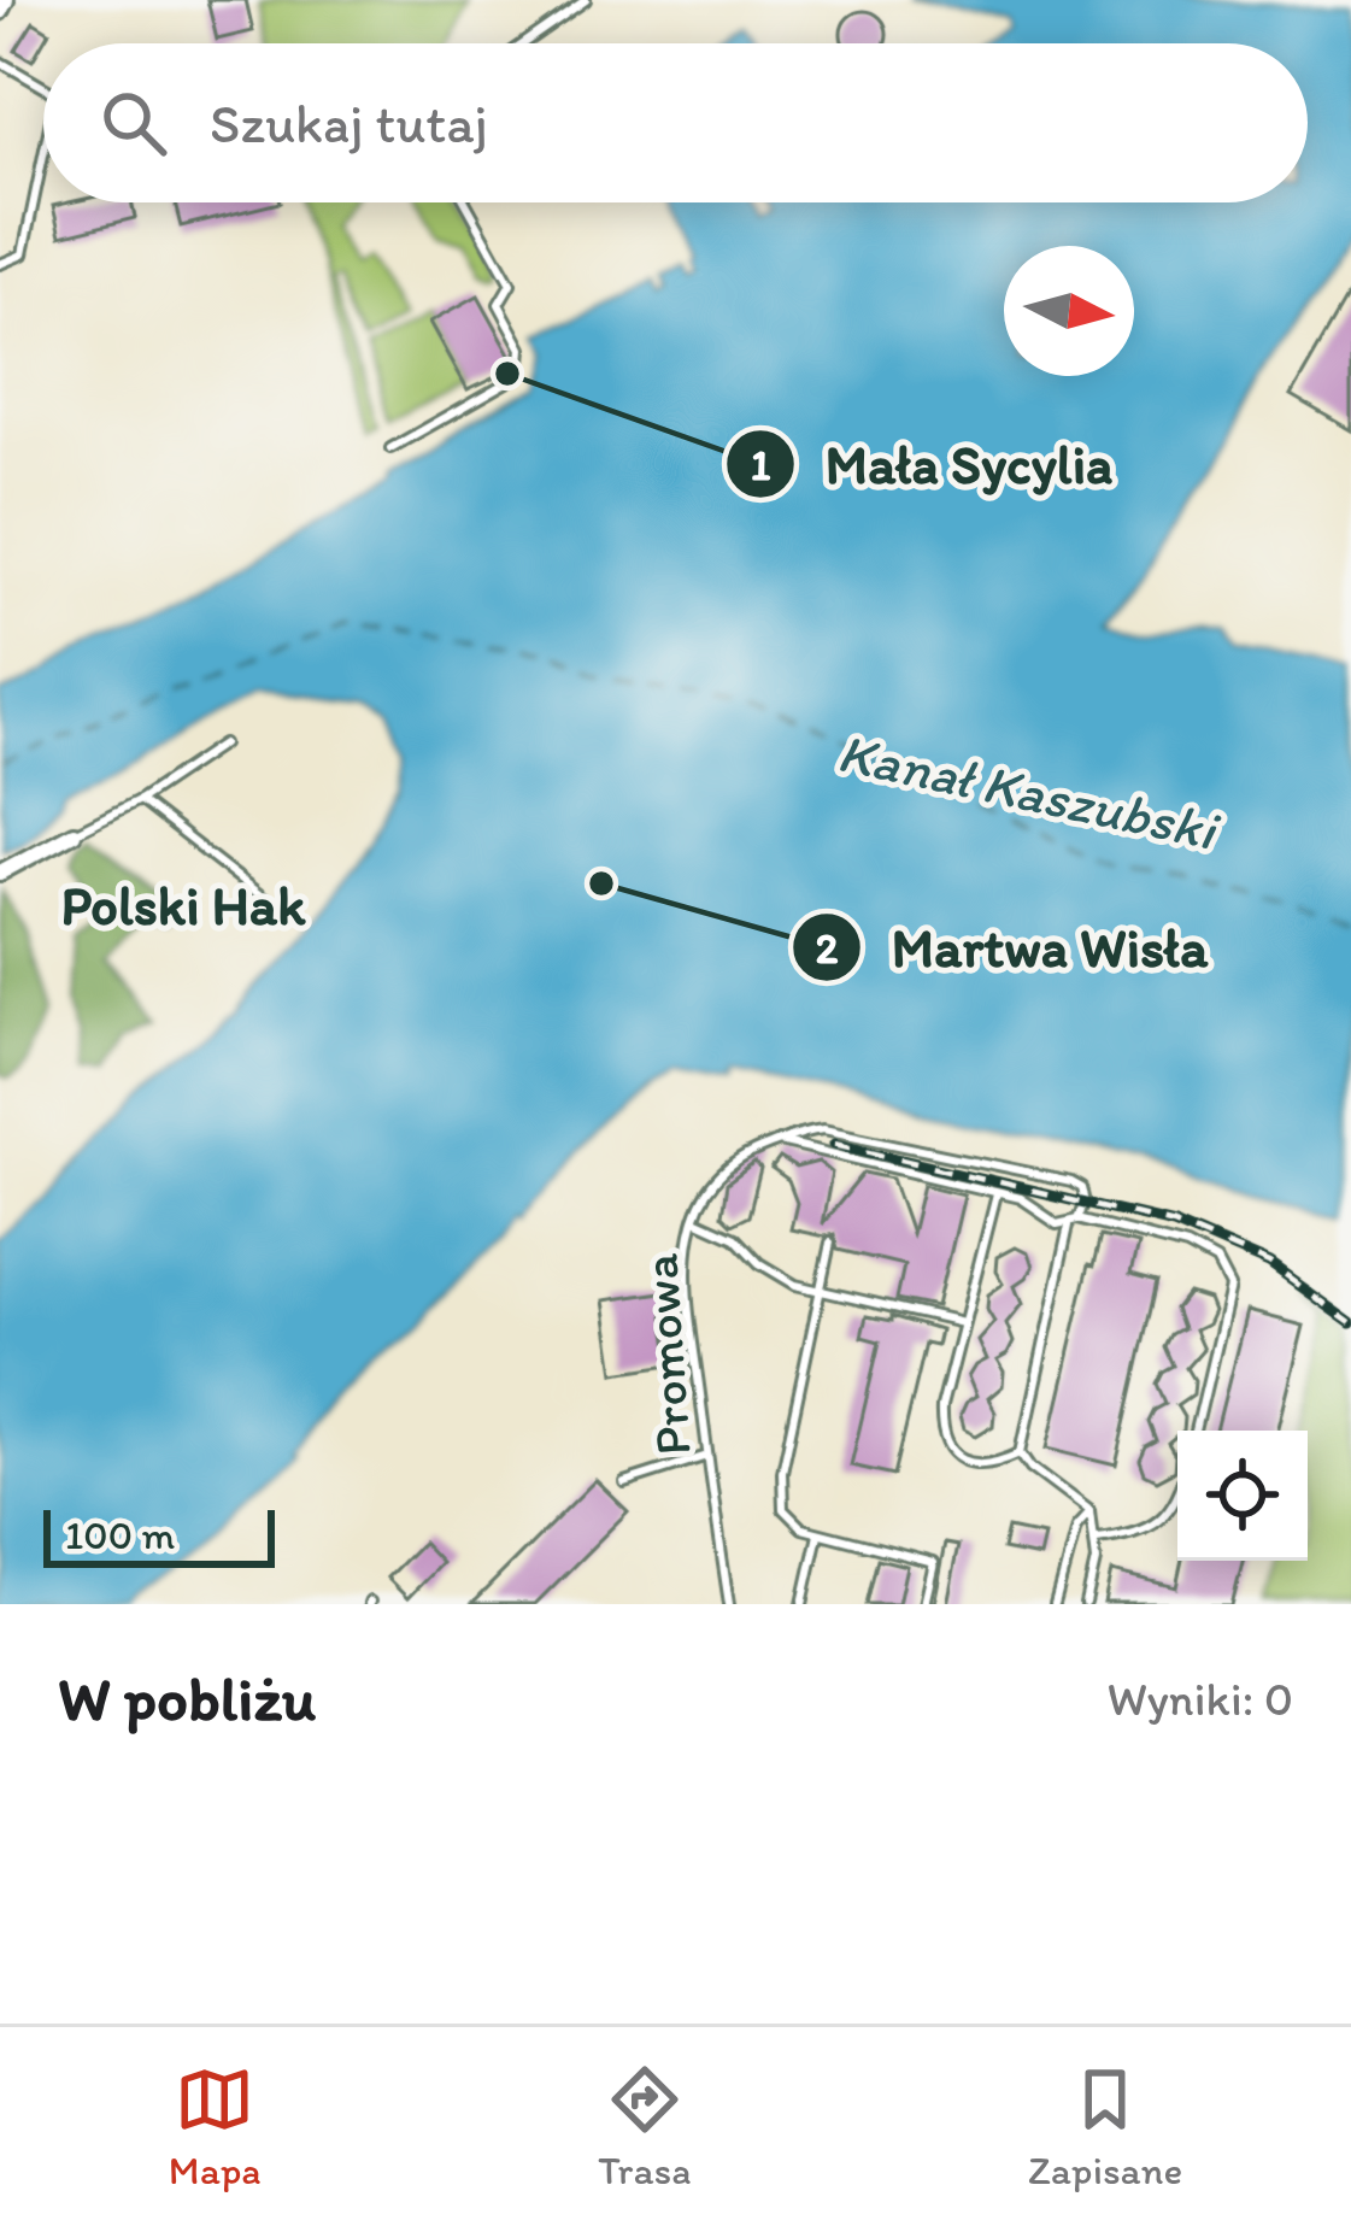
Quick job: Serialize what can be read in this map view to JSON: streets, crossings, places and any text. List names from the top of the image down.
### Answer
{
  "streets": {
    "lane": ["Promowa"]
  },
  "districts": ["Polski Hak"],
  "water": ["Kanał Kaszubski"],
  "places": ["Mała Sycylia", "Martwa Wisła"],
  "scale_bar": "100 m",
  "north": "right",
  "page": {
    "search": "Szukaj tutaj",
    "scale": "100 m",
    "heading": ["W pobliżu", "Wyniki: 0"],
    "nav": ["Mapa", "Trasa", "Zapisane"]
  }
}
